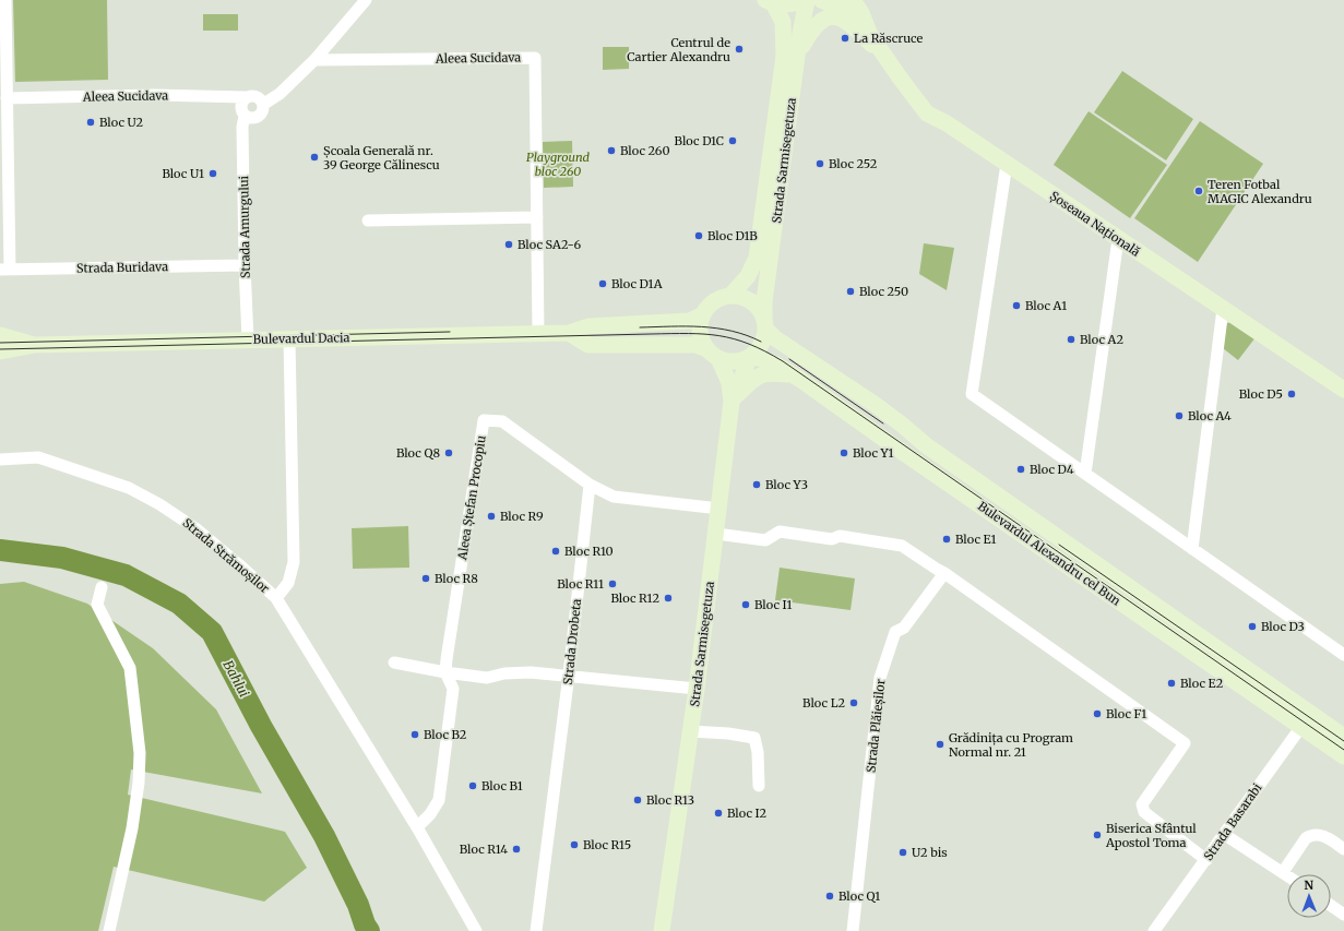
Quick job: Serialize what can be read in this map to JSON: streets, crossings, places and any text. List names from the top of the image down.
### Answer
{
  "streets": {
    "street": [
      "Aleea Sucidava",
      "Strada Sarmisegetuza",
      "Șoseaua Națională",
      "Strada Amurgului",
      "Strada Buridava",
      "Bulevardul Dacia",
      "Aleea Ștefan Procopiu",
      "Bulevardul Alexandru cel Bun",
      "Strada Strămoșilor",
      "Strada Drobeta",
      "Strada Plăieșilor",
      "Strada Basarabi"
    ]
  },
  "crossings": [
    ["Aleea Sucidava", "Strada Amurgului"],
    ["Aleea Sucidava", "Bulevardul Dacia"],
    ["Strada Sarmisegetuza", "Bulevardul Alexandru cel Bun"],
    ["Strada Amurgului", "Strada Buridava"],
    ["Strada Amurgului", "Bulevardul Dacia"],
    ["Bulevardul Dacia", "Strada Strămoșilor"],
    ["Aleea Ștefan Procopiu", "Strada Drobeta"],
    ["Bulevardul Alexandru cel Bun", "Strada Basarabi"]
  ],
  "water": ["Bahlui"],
  "parks": ["Playground bloc 260"],
  "places": [
    "La Răscruce",
    "Centrul de Cartier Alexandru",
    "Bloc U2",
    "Bloc D1C",
    "Bloc 260",
    "Școala Generală nr. 39 George Călinescu",
    "Bloc 252",
    "Bloc U1",
    "Teren Fotbal MAGIC Alexandru",
    "Bloc D1B",
    "Bloc SA2-6",
    "Bloc D1A",
    "Bloc 250",
    "Bloc A1",
    "Bloc A2",
    "Bloc D5",
    "Bloc A4",
    "Bloc Q8",
    "Bloc Y1",
    "Bloc D4",
    "Bloc Y3",
    "Bloc R9",
    "Bloc E1",
    "Bloc R10",
    "Bloc R8",
    "Bloc R11",
    "Bloc R12",
    "Bloc I1",
    "Bloc D3",
    "Bloc E2",
    "Bloc L2",
    "Bloc F1",
    "Bloc B2",
    "Grădinița cu Program Normal nr. 21",
    "Bloc B1",
    "Bloc R13",
    "Bloc I2",
    "Biserica Sfântul Apostol Toma",
    "Bloc R15",
    "Bloc R14",
    "U2 bis",
    "Bloc Q1"
  ],
  "north": "top"
}
